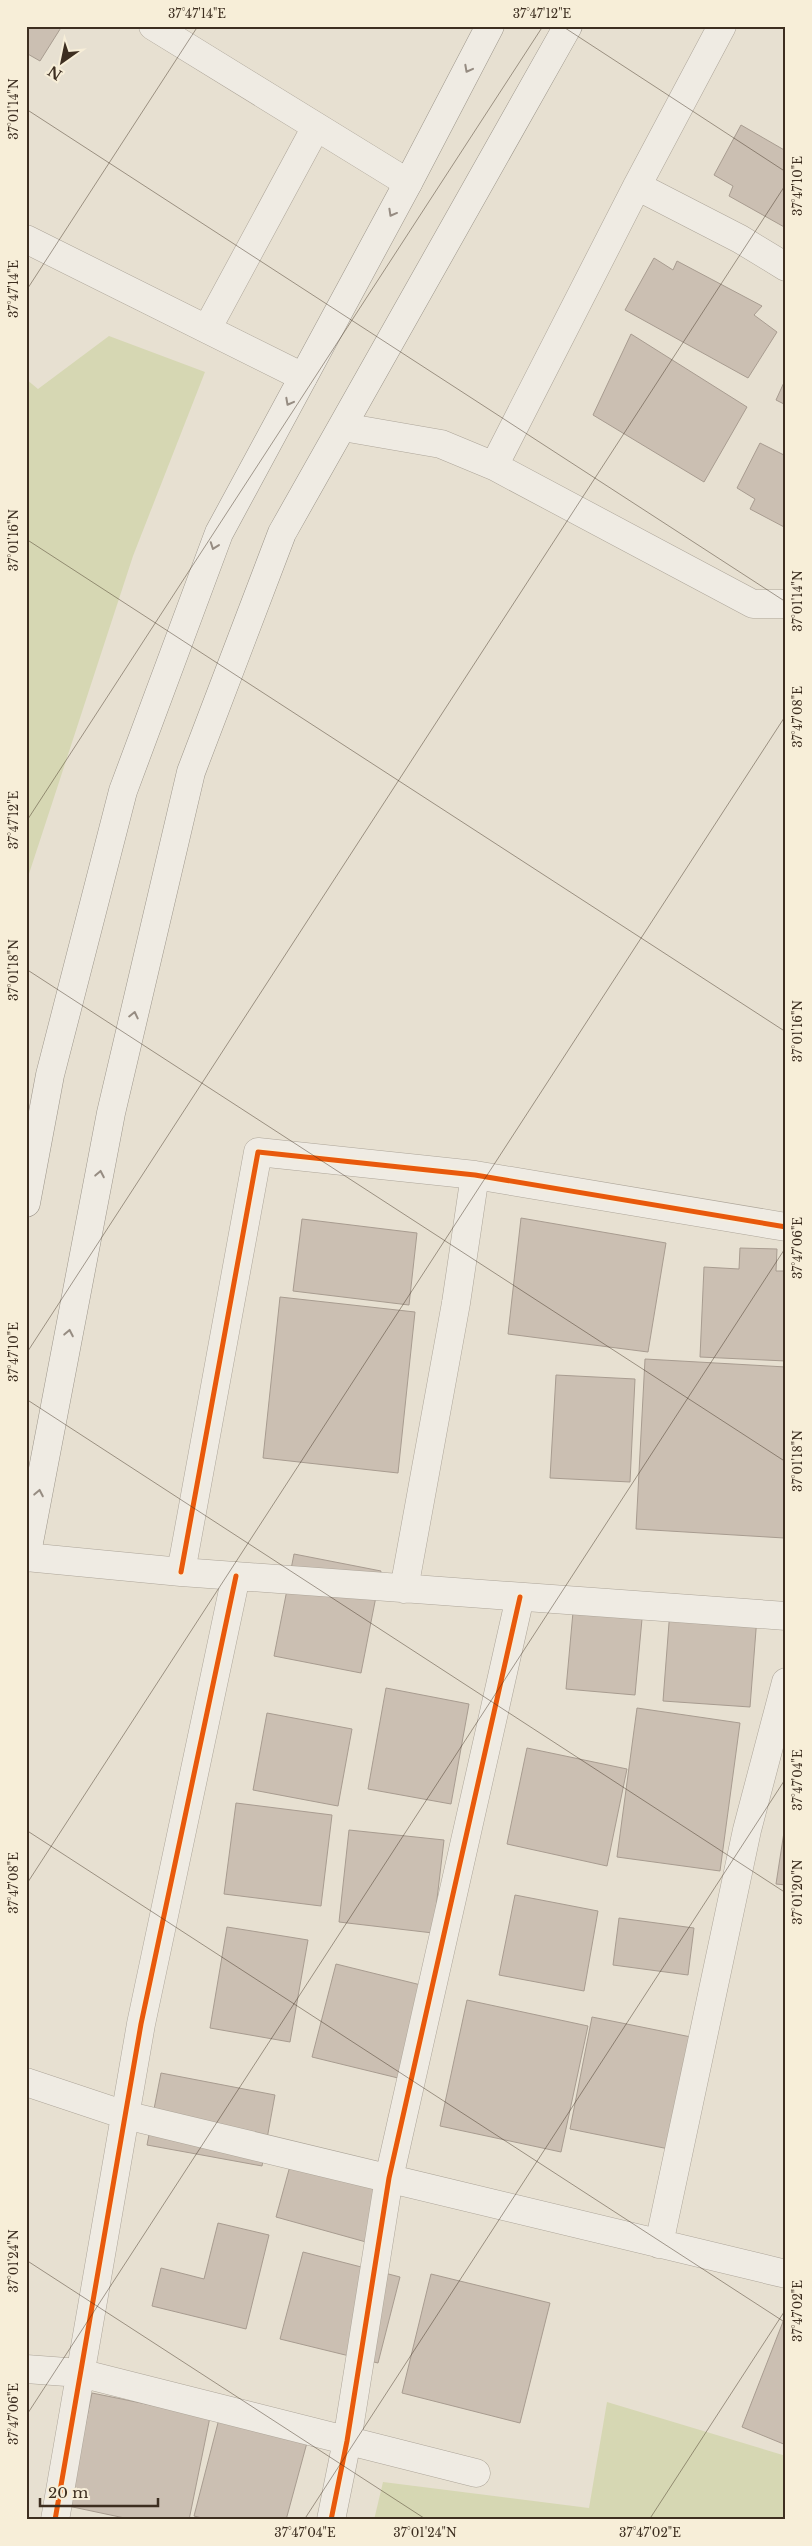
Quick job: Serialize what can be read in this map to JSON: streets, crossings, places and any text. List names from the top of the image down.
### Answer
{
  "scale_bar": "20 m",
  "north": "bottom left",
  "coordinates": [
    "37°47'14\"E",
    "37°47'12\"E",
    "37°01'14\"N",
    "37°47'10\"E",
    "37°01'16\"N",
    "37°47'08\"E",
    "37°01'18\"N",
    "37°47'06\"E",
    "37°47'04\"E",
    "37°01'20\"N",
    "37°01'24\"N",
    "37°47'02\"E"
  ]
}
